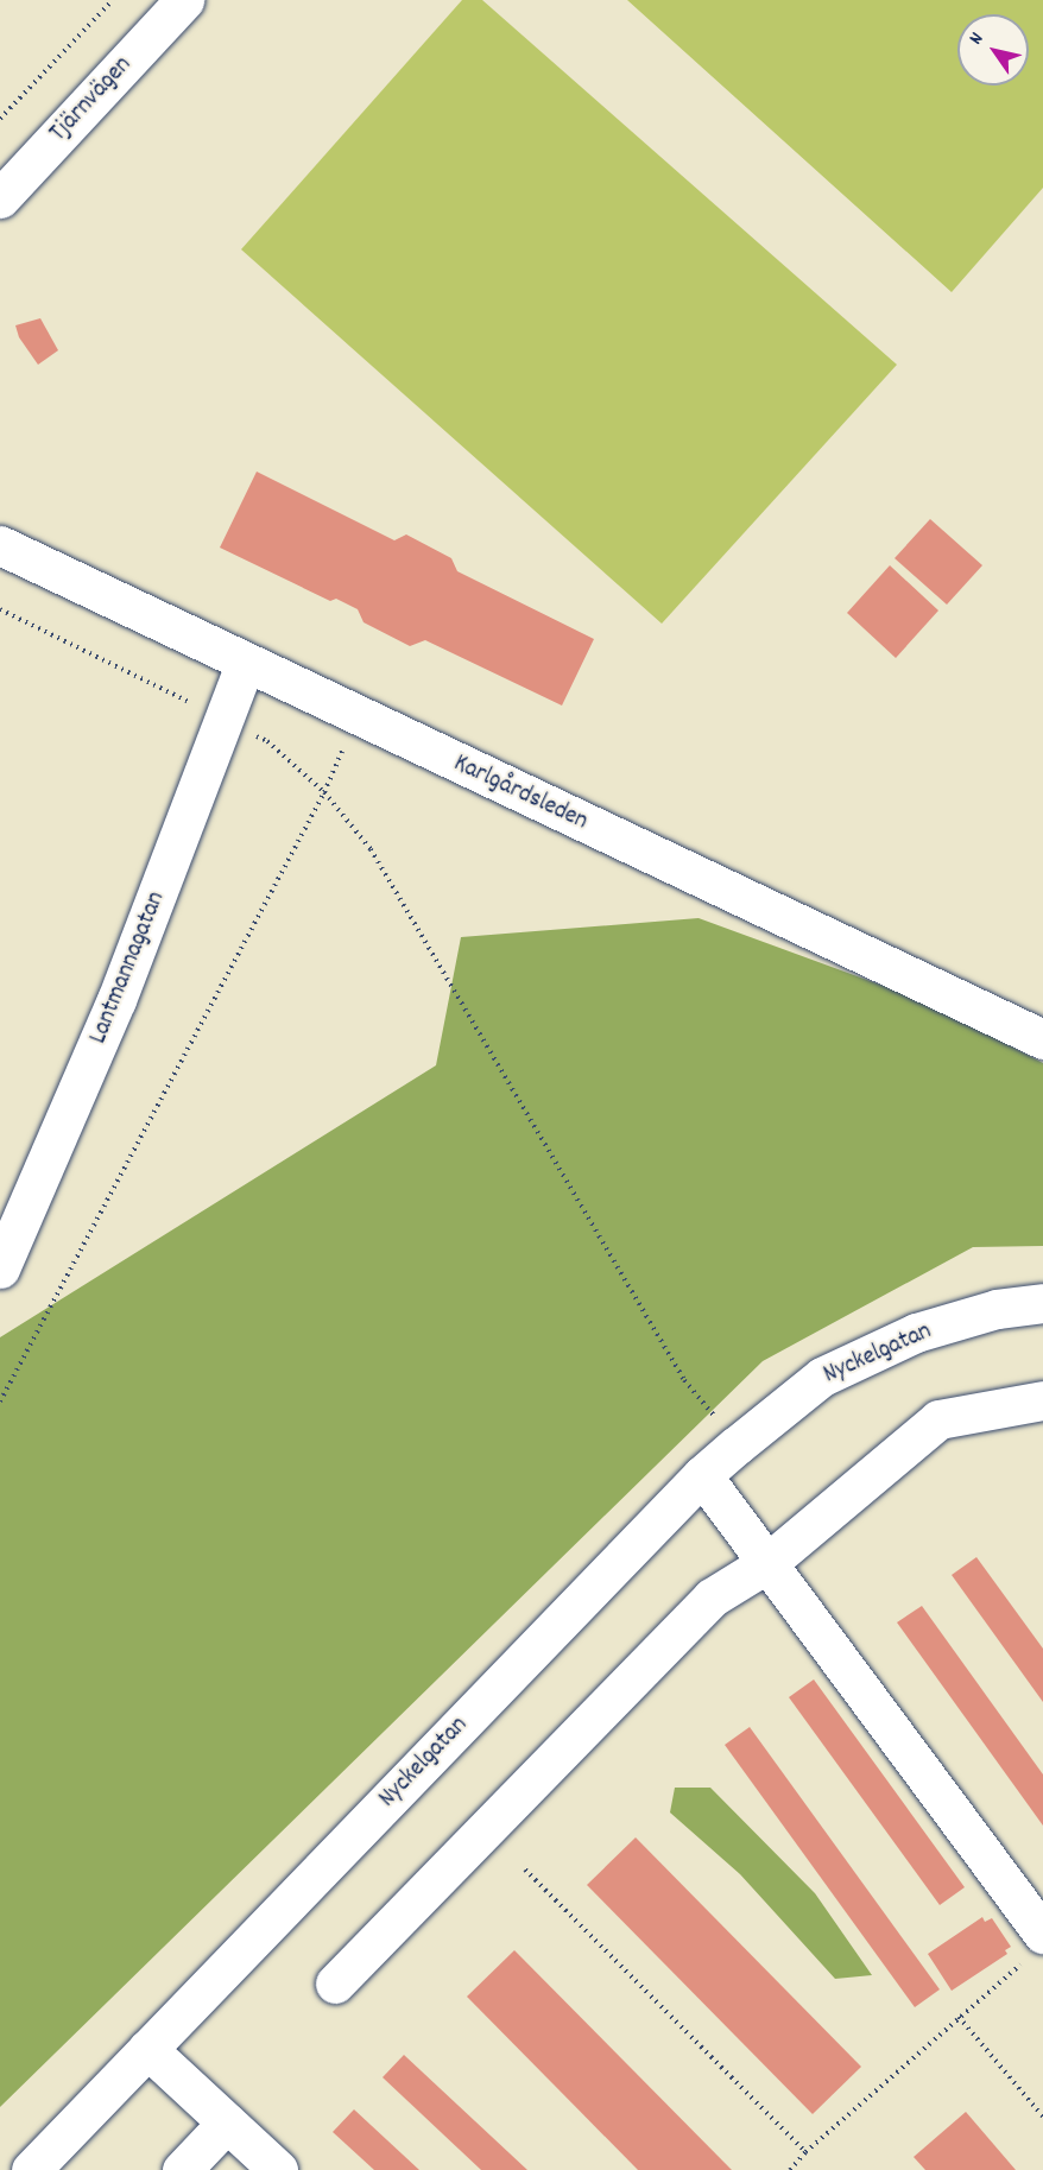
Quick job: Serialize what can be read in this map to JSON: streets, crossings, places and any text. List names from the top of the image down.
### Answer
{
  "streets": {
    "street": [
      "Tjärnvägen",
      "Karlgårdsleden",
      "Lantmannagatan",
      "Nyckelgatan"
    ]
  },
  "crossings": [
    ["Karlgårdsleden", "Lantmannagatan"]
  ],
  "north": "top left"
}
